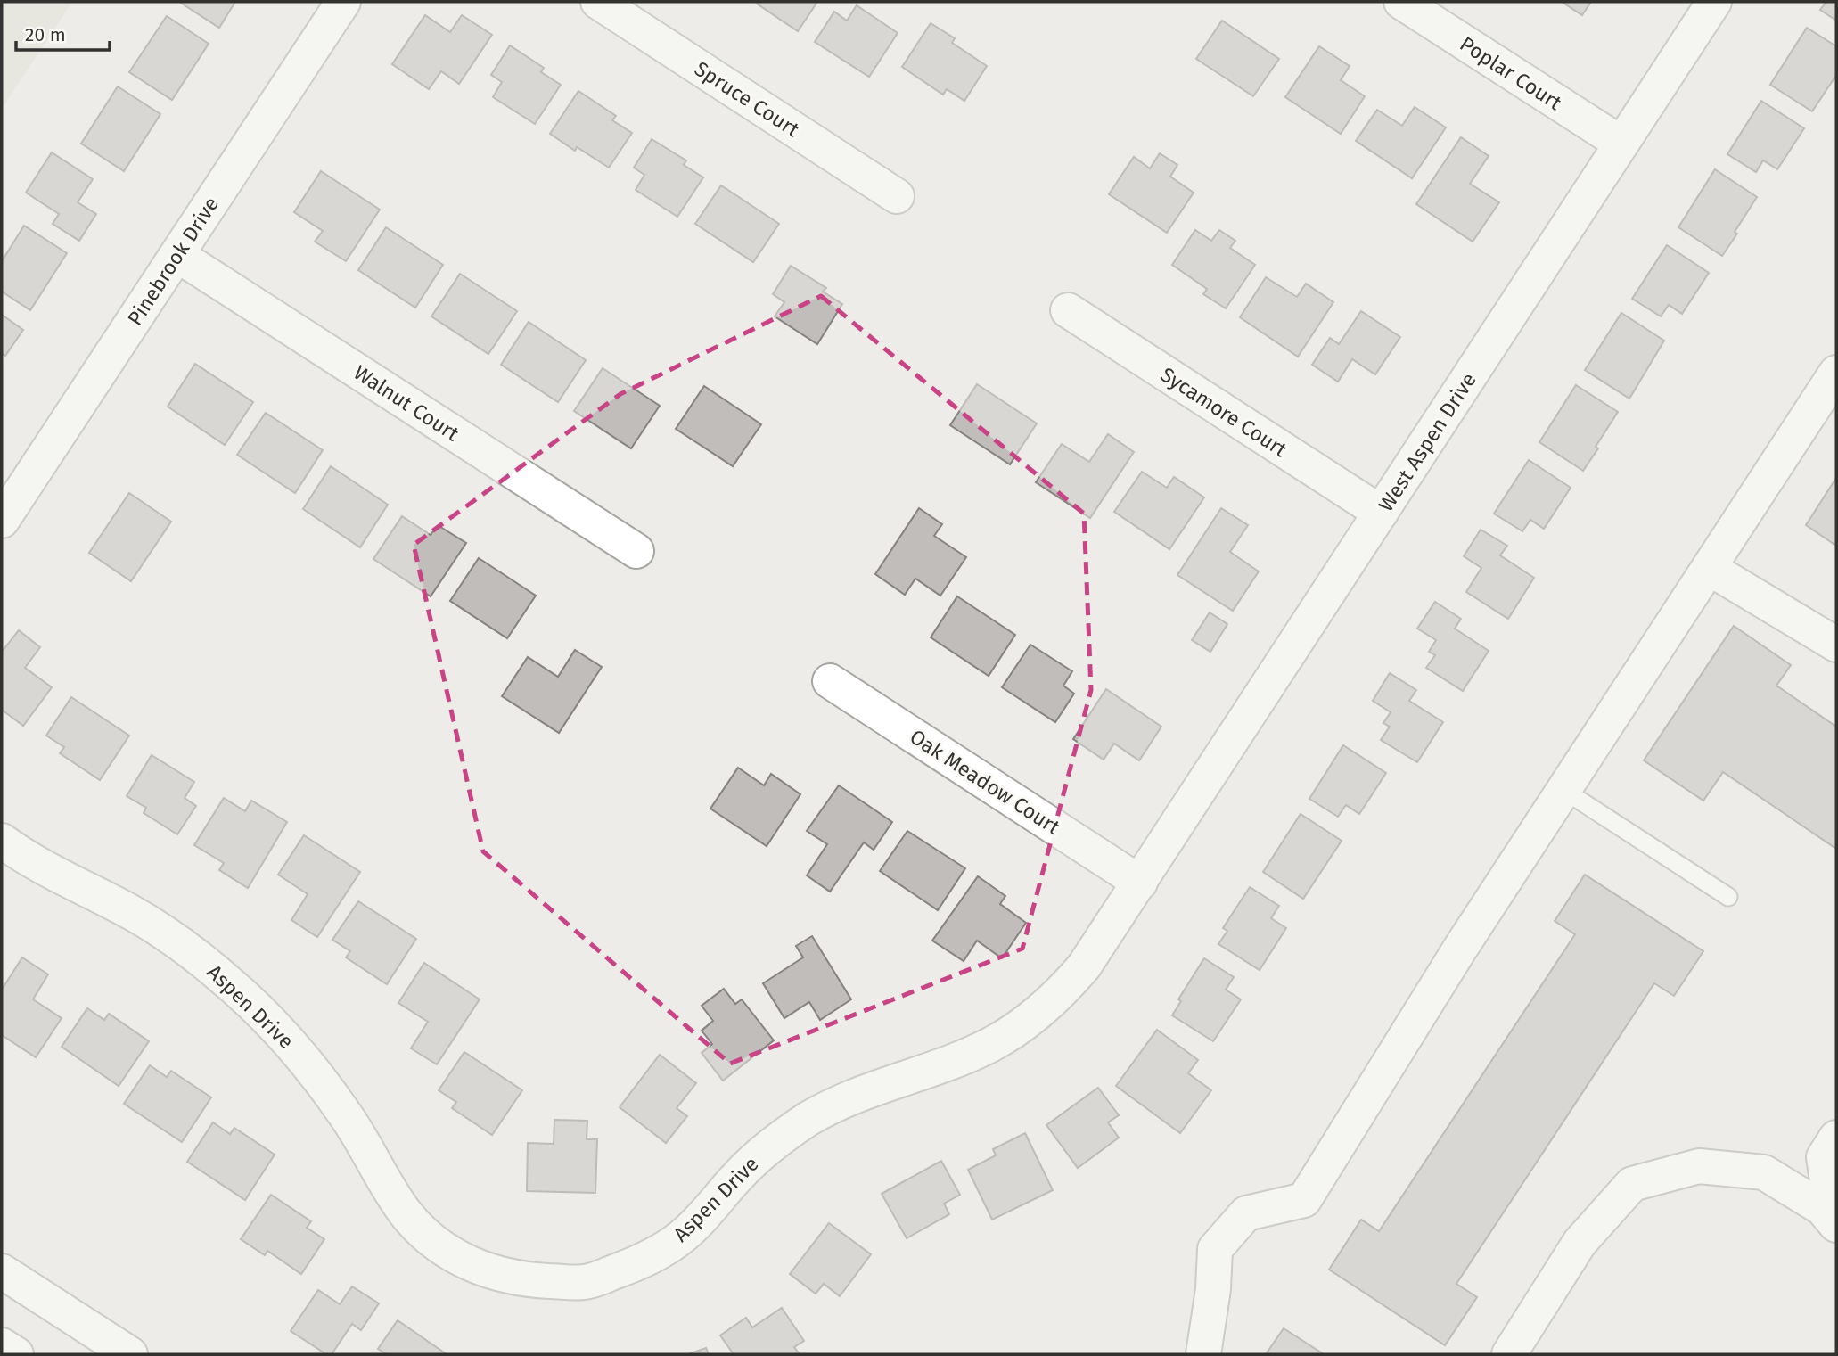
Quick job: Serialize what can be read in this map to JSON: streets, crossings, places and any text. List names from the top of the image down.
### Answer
{
  "streets": {
    "street": [
      "Poplar Court",
      "Spruce Court",
      "Pinebrook Drive",
      "Walnut Court",
      "Sycamore Court",
      "West Aspen Drive",
      "Oak Meadow Court",
      "Aspen Drive"
    ]
  },
  "crossings": [
    ["Poplar Court", "West Aspen Drive"],
    ["Pinebrook Drive", "Walnut Court"],
    ["Sycamore Court", "West Aspen Drive"],
    ["West Aspen Drive", "Oak Meadow Court"],
    ["West Aspen Drive", "Aspen Drive"],
    ["Oak Meadow Court", "Aspen Drive"]
  ],
  "scale_bar": "20 m"
}
